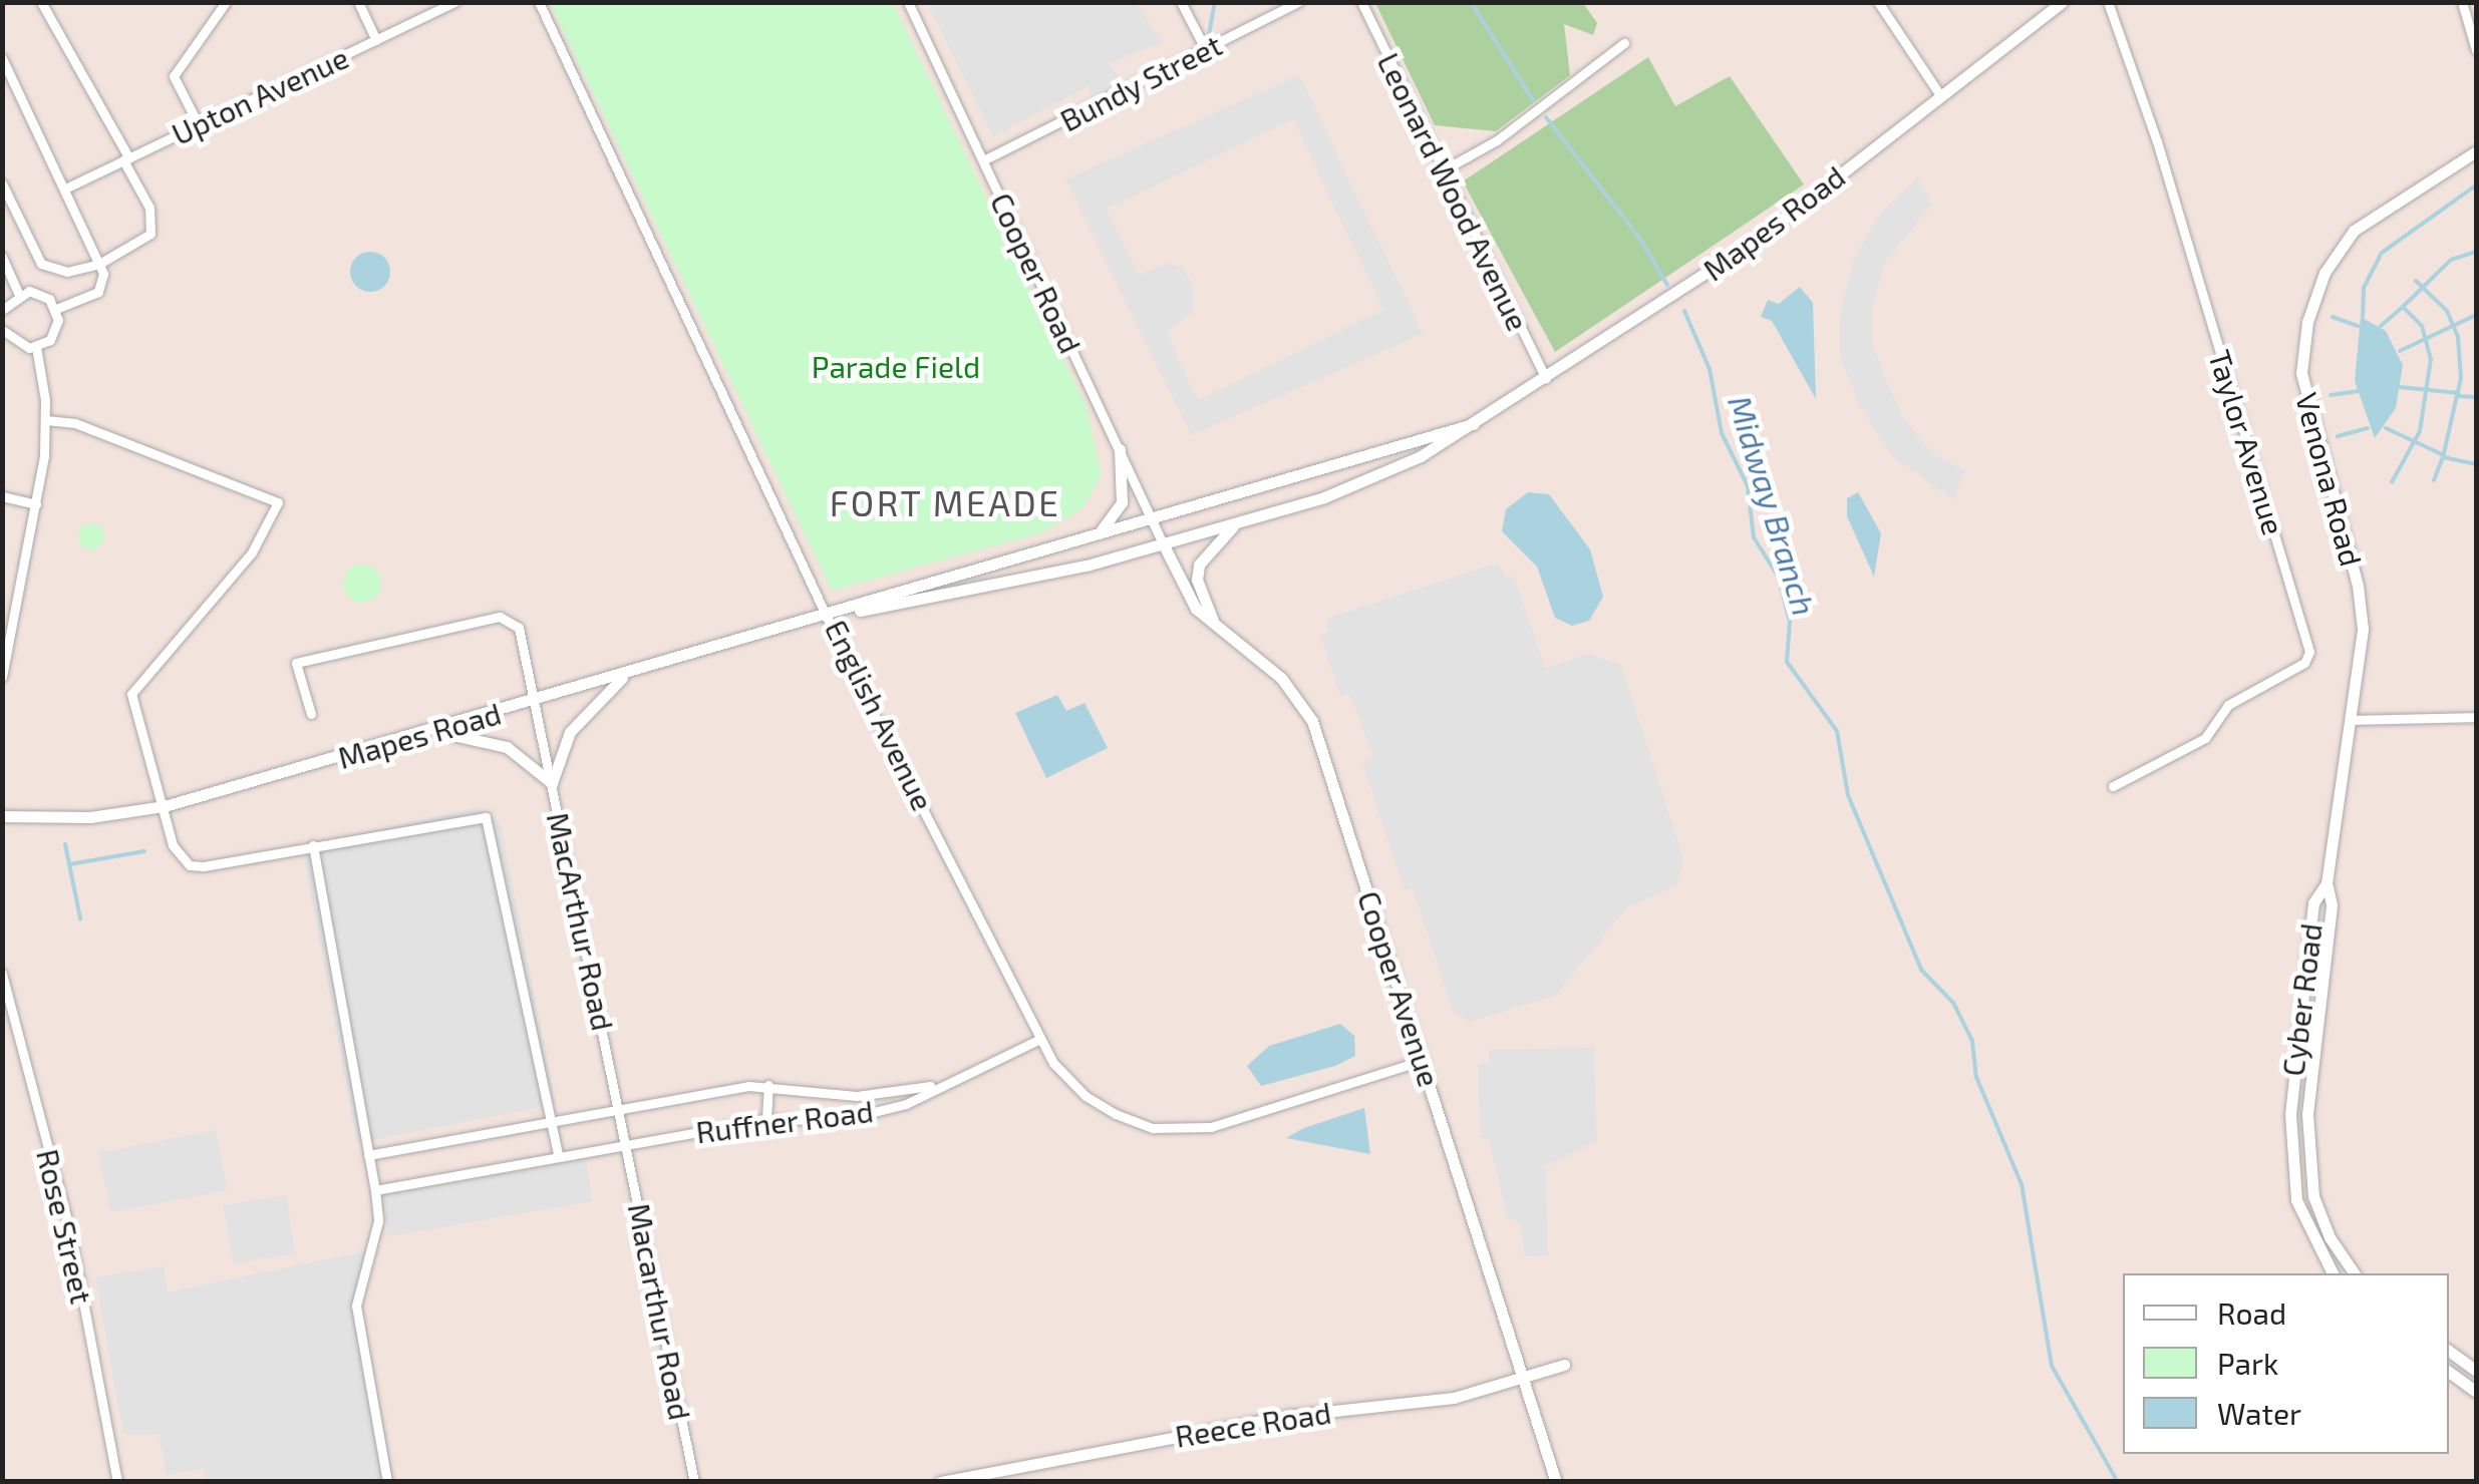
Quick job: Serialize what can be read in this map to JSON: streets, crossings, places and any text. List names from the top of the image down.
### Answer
{
  "streets": {
    "street": [
      "Bundy Street",
      "Upton Avenue",
      "Leonard Wood Avenue",
      "Mapes Road",
      "Cooper Road",
      "Taylor Avenue",
      "Venona Road",
      "English Avenue",
      "MacArthur Road",
      "Cooper Avenue",
      "Cyber Road",
      "Ruffner Road",
      "Rose Street",
      "Macarthur Road",
      "Reece Road"
    ]
  },
  "crossings": [
    ["Bundy Street", "Cooper Road"],
    ["Leonard Wood Avenue", "Mapes Road"],
    ["Mapes Road", "Cooper Road"],
    ["Mapes Road", "English Avenue"],
    ["Mapes Road", "MacArthur Road"],
    ["Mapes Road", "Cooper Avenue"],
    ["Cooper Road", "Cooper Avenue"],
    ["Venona Road", "Cyber Road"],
    ["English Avenue", "Cooper Avenue"],
    ["English Avenue", "Ruffner Road"],
    ["MacArthur Road", "Ruffner Road"],
    ["MacArthur Road", "Macarthur Road"],
    ["Cooper Avenue", "Reece Road"],
    ["Ruffner Road", "Macarthur Road"]
  ],
  "districts": ["FORT MEADE"],
  "water": ["Midway Branch"],
  "parks": ["Parade Field"],
  "legend": ["Road", "Park", "Water"]
}
